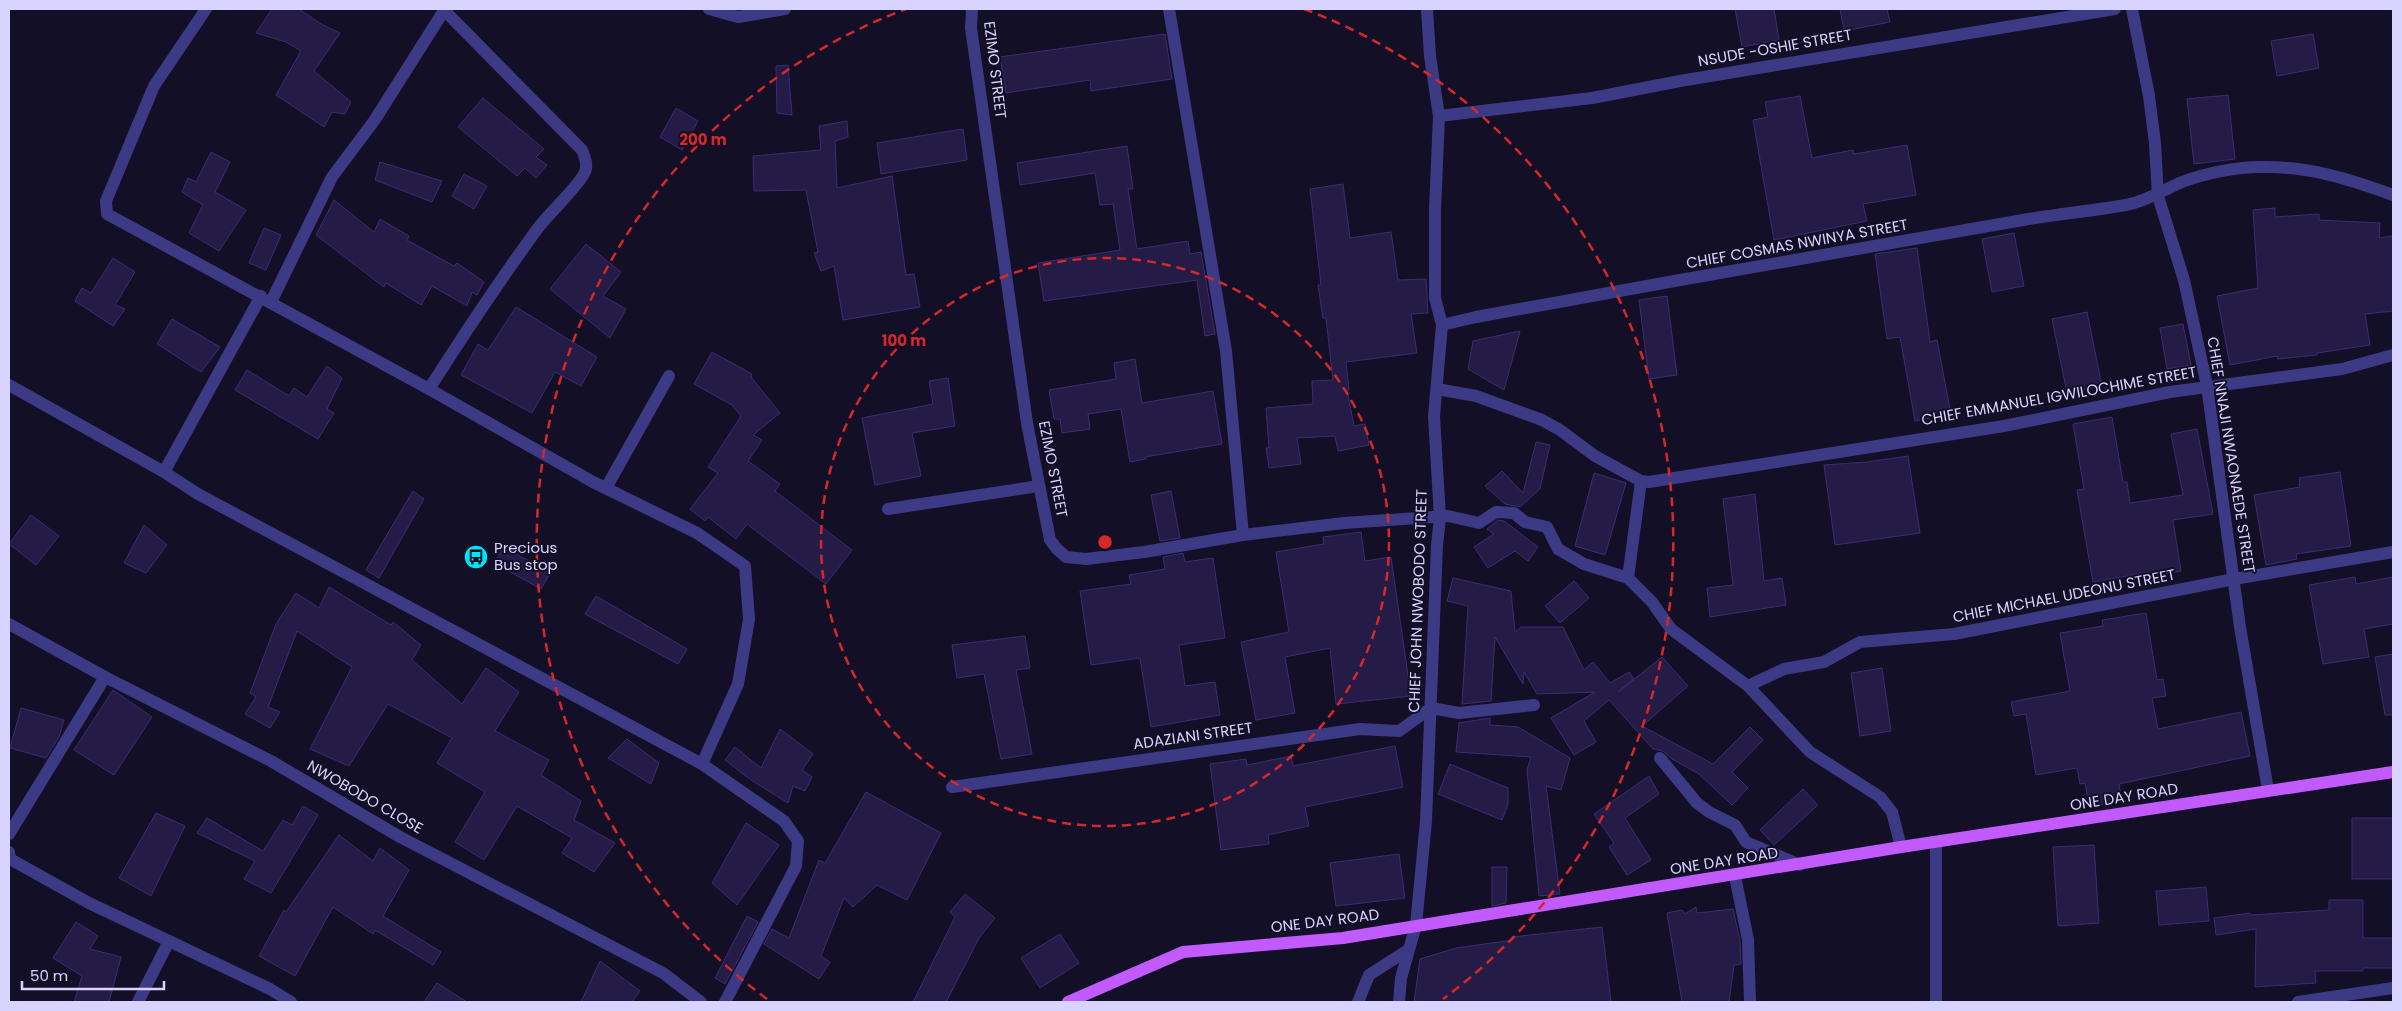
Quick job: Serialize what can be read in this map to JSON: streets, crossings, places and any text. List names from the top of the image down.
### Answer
{
  "streets": {
    "main road": ["ONE DAY ROAD"],
    "street": [
      "NSUDE -OSHIE STREET",
      "EZIMO STREET",
      "CHIEF COSMAS NWINYA STREET",
      "CHIEF EMMANUEL IGWILOCHIME STREET",
      "CHIEF NNAJI NWAONAEDE STREET",
      "CHIEF MICHAEL UDEONU STREET",
      "CHIEF JOHN NWOBODO STREET",
      "ADAZIANI STREET",
      "NWOBODO CLOSE"
    ]
  },
  "crossings": [
    ["NSUDE -OSHIE STREET", "CHIEF JOHN NWOBODO STREET"],
    ["EZIMO STREET", "CHIEF JOHN NWOBODO STREET"],
    ["CHIEF COSMAS NWINYA STREET", "CHIEF NNAJI NWAONAEDE STREET"],
    ["CHIEF COSMAS NWINYA STREET", "CHIEF JOHN NWOBODO STREET"],
    ["CHIEF EMMANUEL IGWILOCHIME STREET", "CHIEF NNAJI NWAONAEDE STREET"],
    ["CHIEF NNAJI NWAONAEDE STREET", "CHIEF MICHAEL UDEONU STREET"],
    ["CHIEF NNAJI NWAONAEDE STREET", "ONE DAY ROAD"],
    ["CHIEF JOHN NWOBODO STREET", "ADAZIANI STREET"],
    ["CHIEF JOHN NWOBODO STREET", "ONE DAY ROAD"]
  ],
  "places": {
    "bus stop": ["Precious Bus stop"]
  },
  "scale_bar": "50 m",
  "rings": ["200 m", "100 m"]
}
